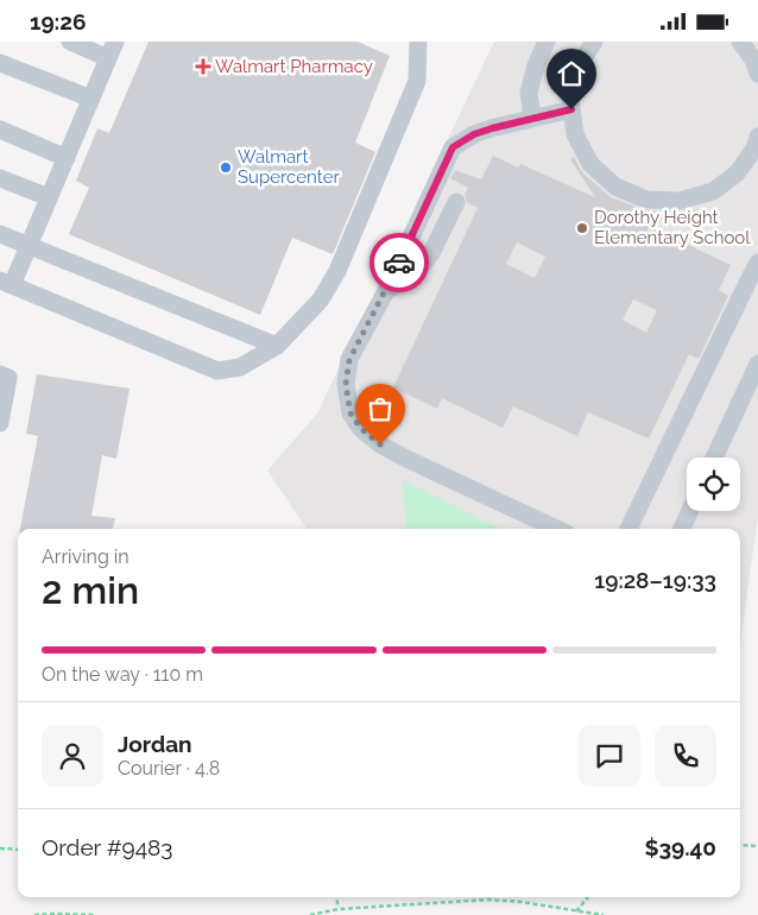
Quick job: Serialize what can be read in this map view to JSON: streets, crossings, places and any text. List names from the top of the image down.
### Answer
{
  "places": {
    "health": ["Walmart Pharmacy"],
    "other": ["Walmart Supercenter", "Dorothy Height Elementary School"]
  },
  "page": {
    "status": "19:26",
    "heading": ["2 min", "Arriving in", "19:28–19:33"],
    "panel": [
      "Jordan",
      "Courier · 4.8",
      "Order #9483",
      "$39.40"
    ],
    "bar": "On the way · 110 m"
  }
}
